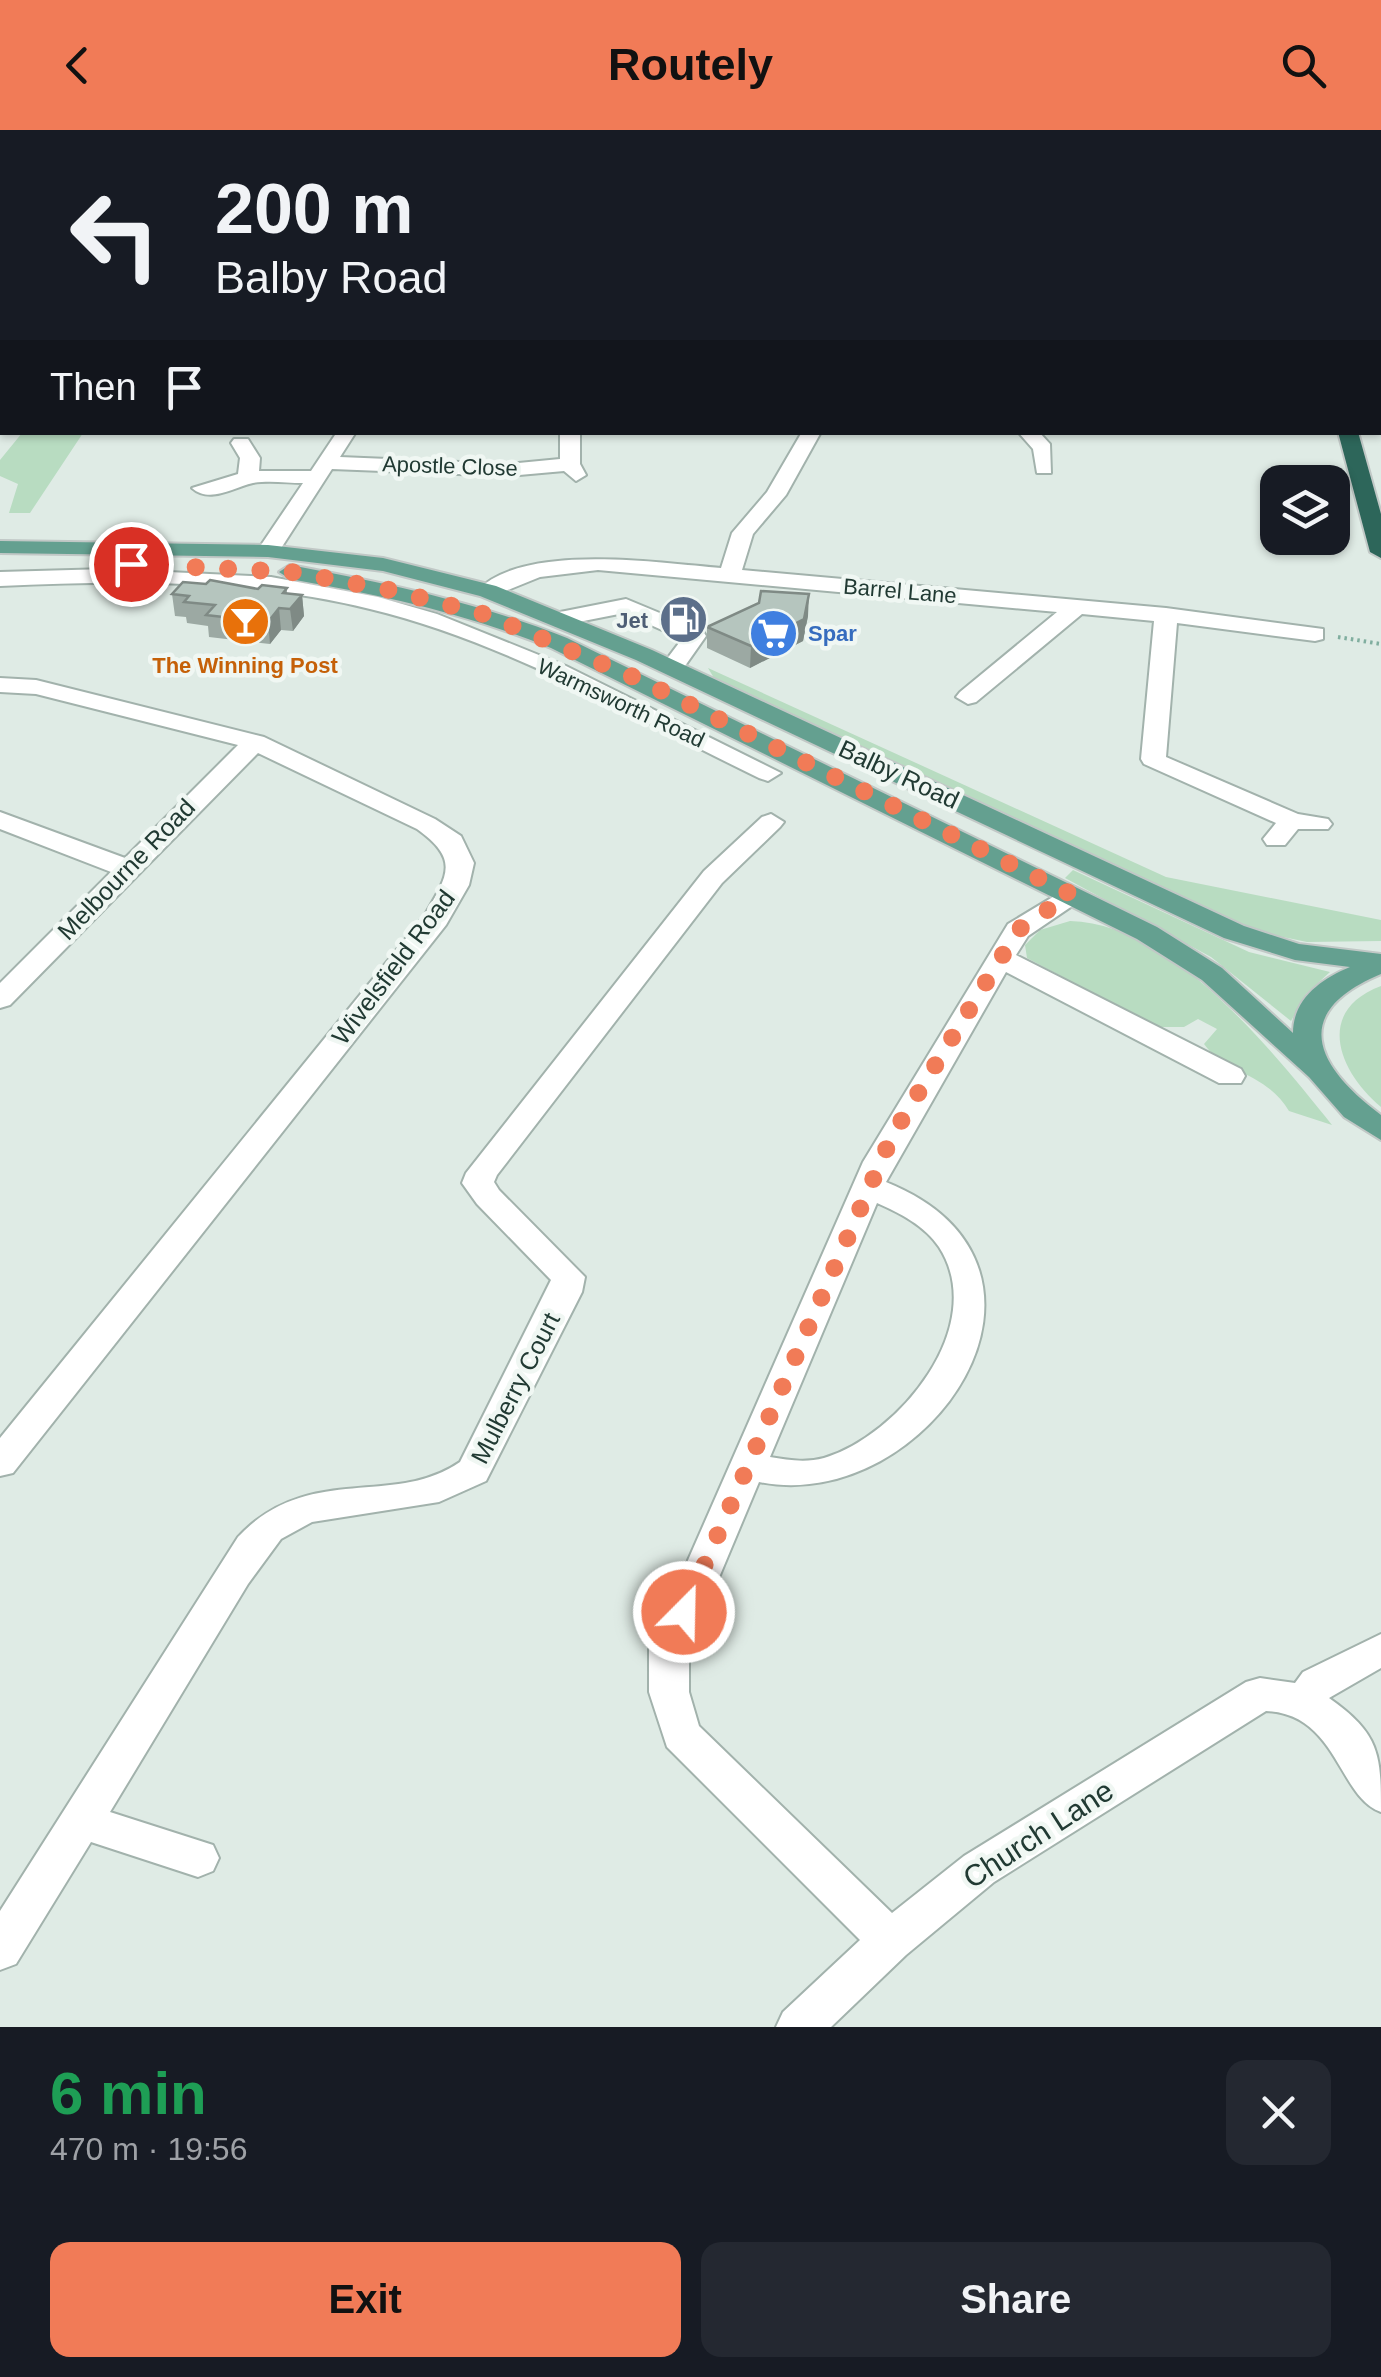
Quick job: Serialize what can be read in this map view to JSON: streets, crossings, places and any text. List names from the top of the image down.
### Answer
{
  "streets": {
    "main road": ["Balby Road"],
    "street": [
      "Apostle Close",
      "Barrel Lane",
      "Warmsworth Road",
      "Melbourne Road",
      "Wivelsfield Road",
      "Mulberry Court",
      "Church Lane"
    ]
  },
  "crossings": [
    ["Barrel Lane", "Balby Road"],
    ["Melbourne Road", "Wivelsfield Road"]
  ],
  "places": {
    "fuel station": ["Jet"],
    "bar": ["The Winning Post"],
    "supermarket": ["Spar"]
  },
  "page": {
    "header": "Routely",
    "turn": ["200 m", "Balby Road"],
    "then": "Then",
    "heading": ["6 min", "470 m · 19:56"],
    "buttons": ["Exit", "Share"]
  }
}
